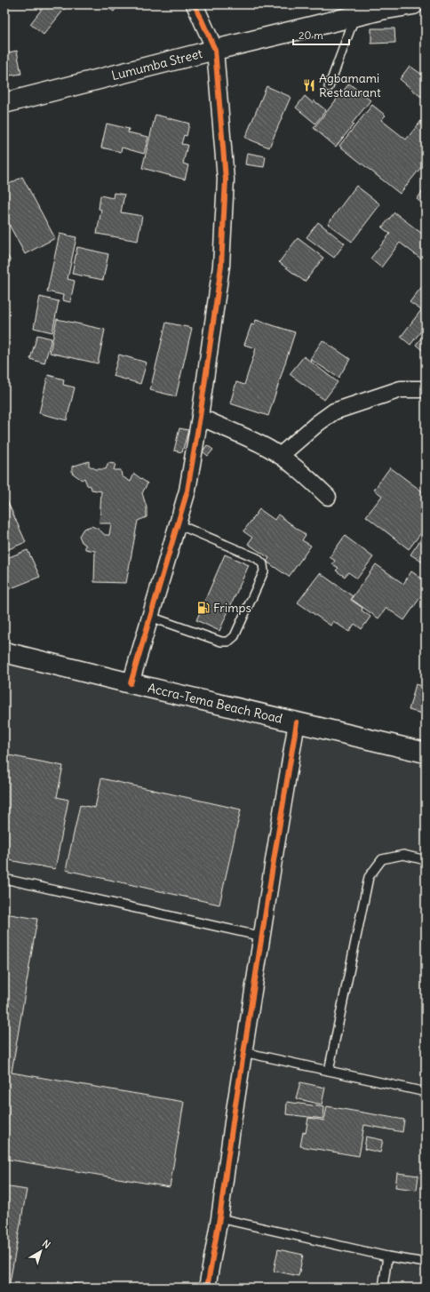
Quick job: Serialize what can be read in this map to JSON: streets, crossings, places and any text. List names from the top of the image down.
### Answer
{
  "streets": {
    "main road": ["Lumumba Street", "Accra-Tema Beach Road"]
  },
  "places": {
    "restaurant": ["Agbamami Restaurant"],
    "fuel station": ["Frimps"]
  },
  "scale_bar": "20 m",
  "north": "top right"
}
